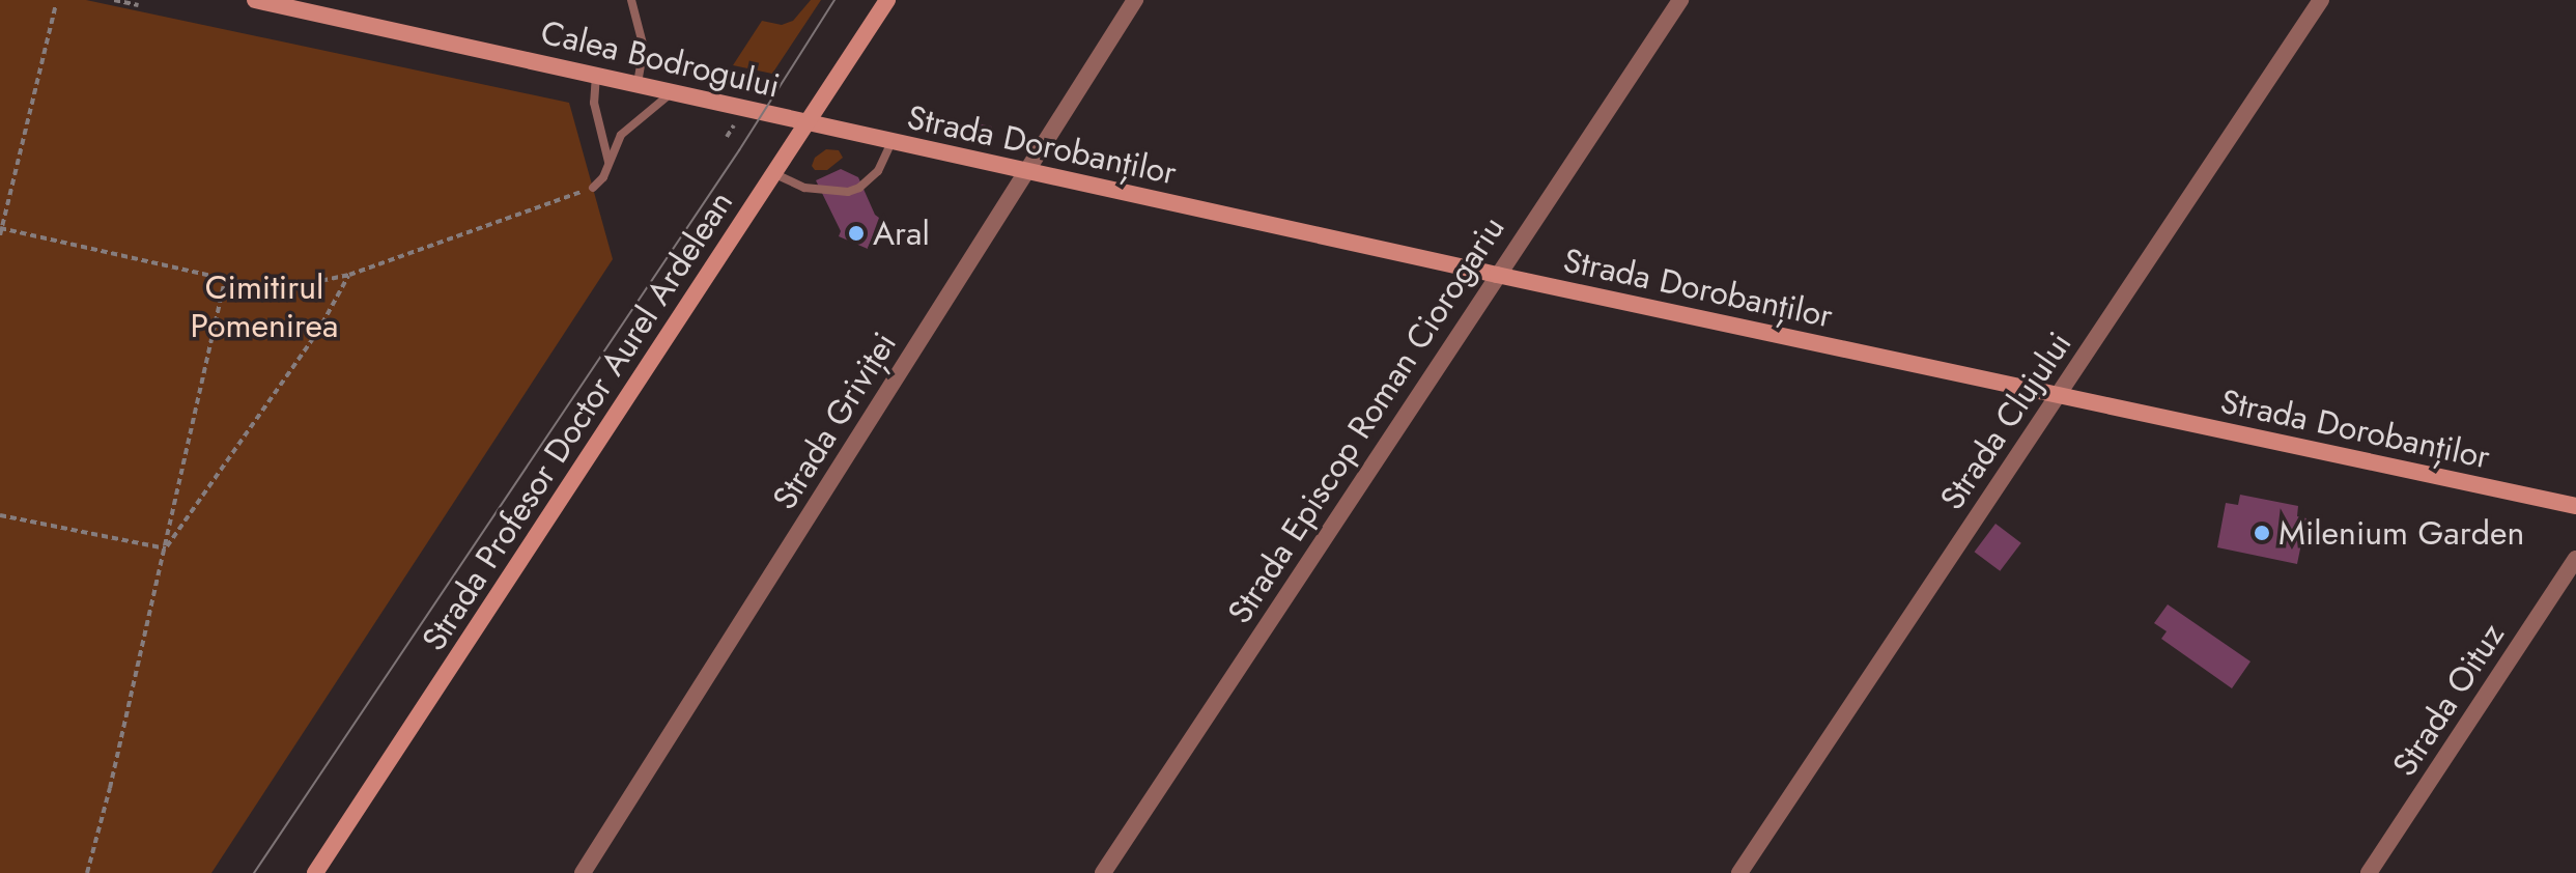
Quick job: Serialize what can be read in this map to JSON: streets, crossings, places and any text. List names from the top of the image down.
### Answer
{
  "streets": {
    "main road": ["Calea Bodrogului", "Strada Dorobanților", "Strada Profesor Doctor Aurel Ardelean"],
    "street": [
      "Strada Episcop Roman Ciorogariu",
      "Strada Griviței",
      "Strada Clujului",
      "Strada Oituz"
    ]
  },
  "crossings": [
    ["Calea Bodrogului", "Strada Dorobanților"],
    ["Calea Bodrogului", "Strada Profesor Doctor Aurel Ardelean"],
    ["Strada Dorobanților", "Strada Episcop Roman Ciorogariu"],
    ["Strada Dorobanților", "Strada Profesor Doctor Aurel Ardelean"],
    ["Strada Dorobanților", "Strada Griviței"],
    ["Strada Dorobanților", "Strada Clujului"]
  ],
  "parks": ["Cimitirul Pomenirea"],
  "places": ["Aral", "Milenium Garden"]
}
